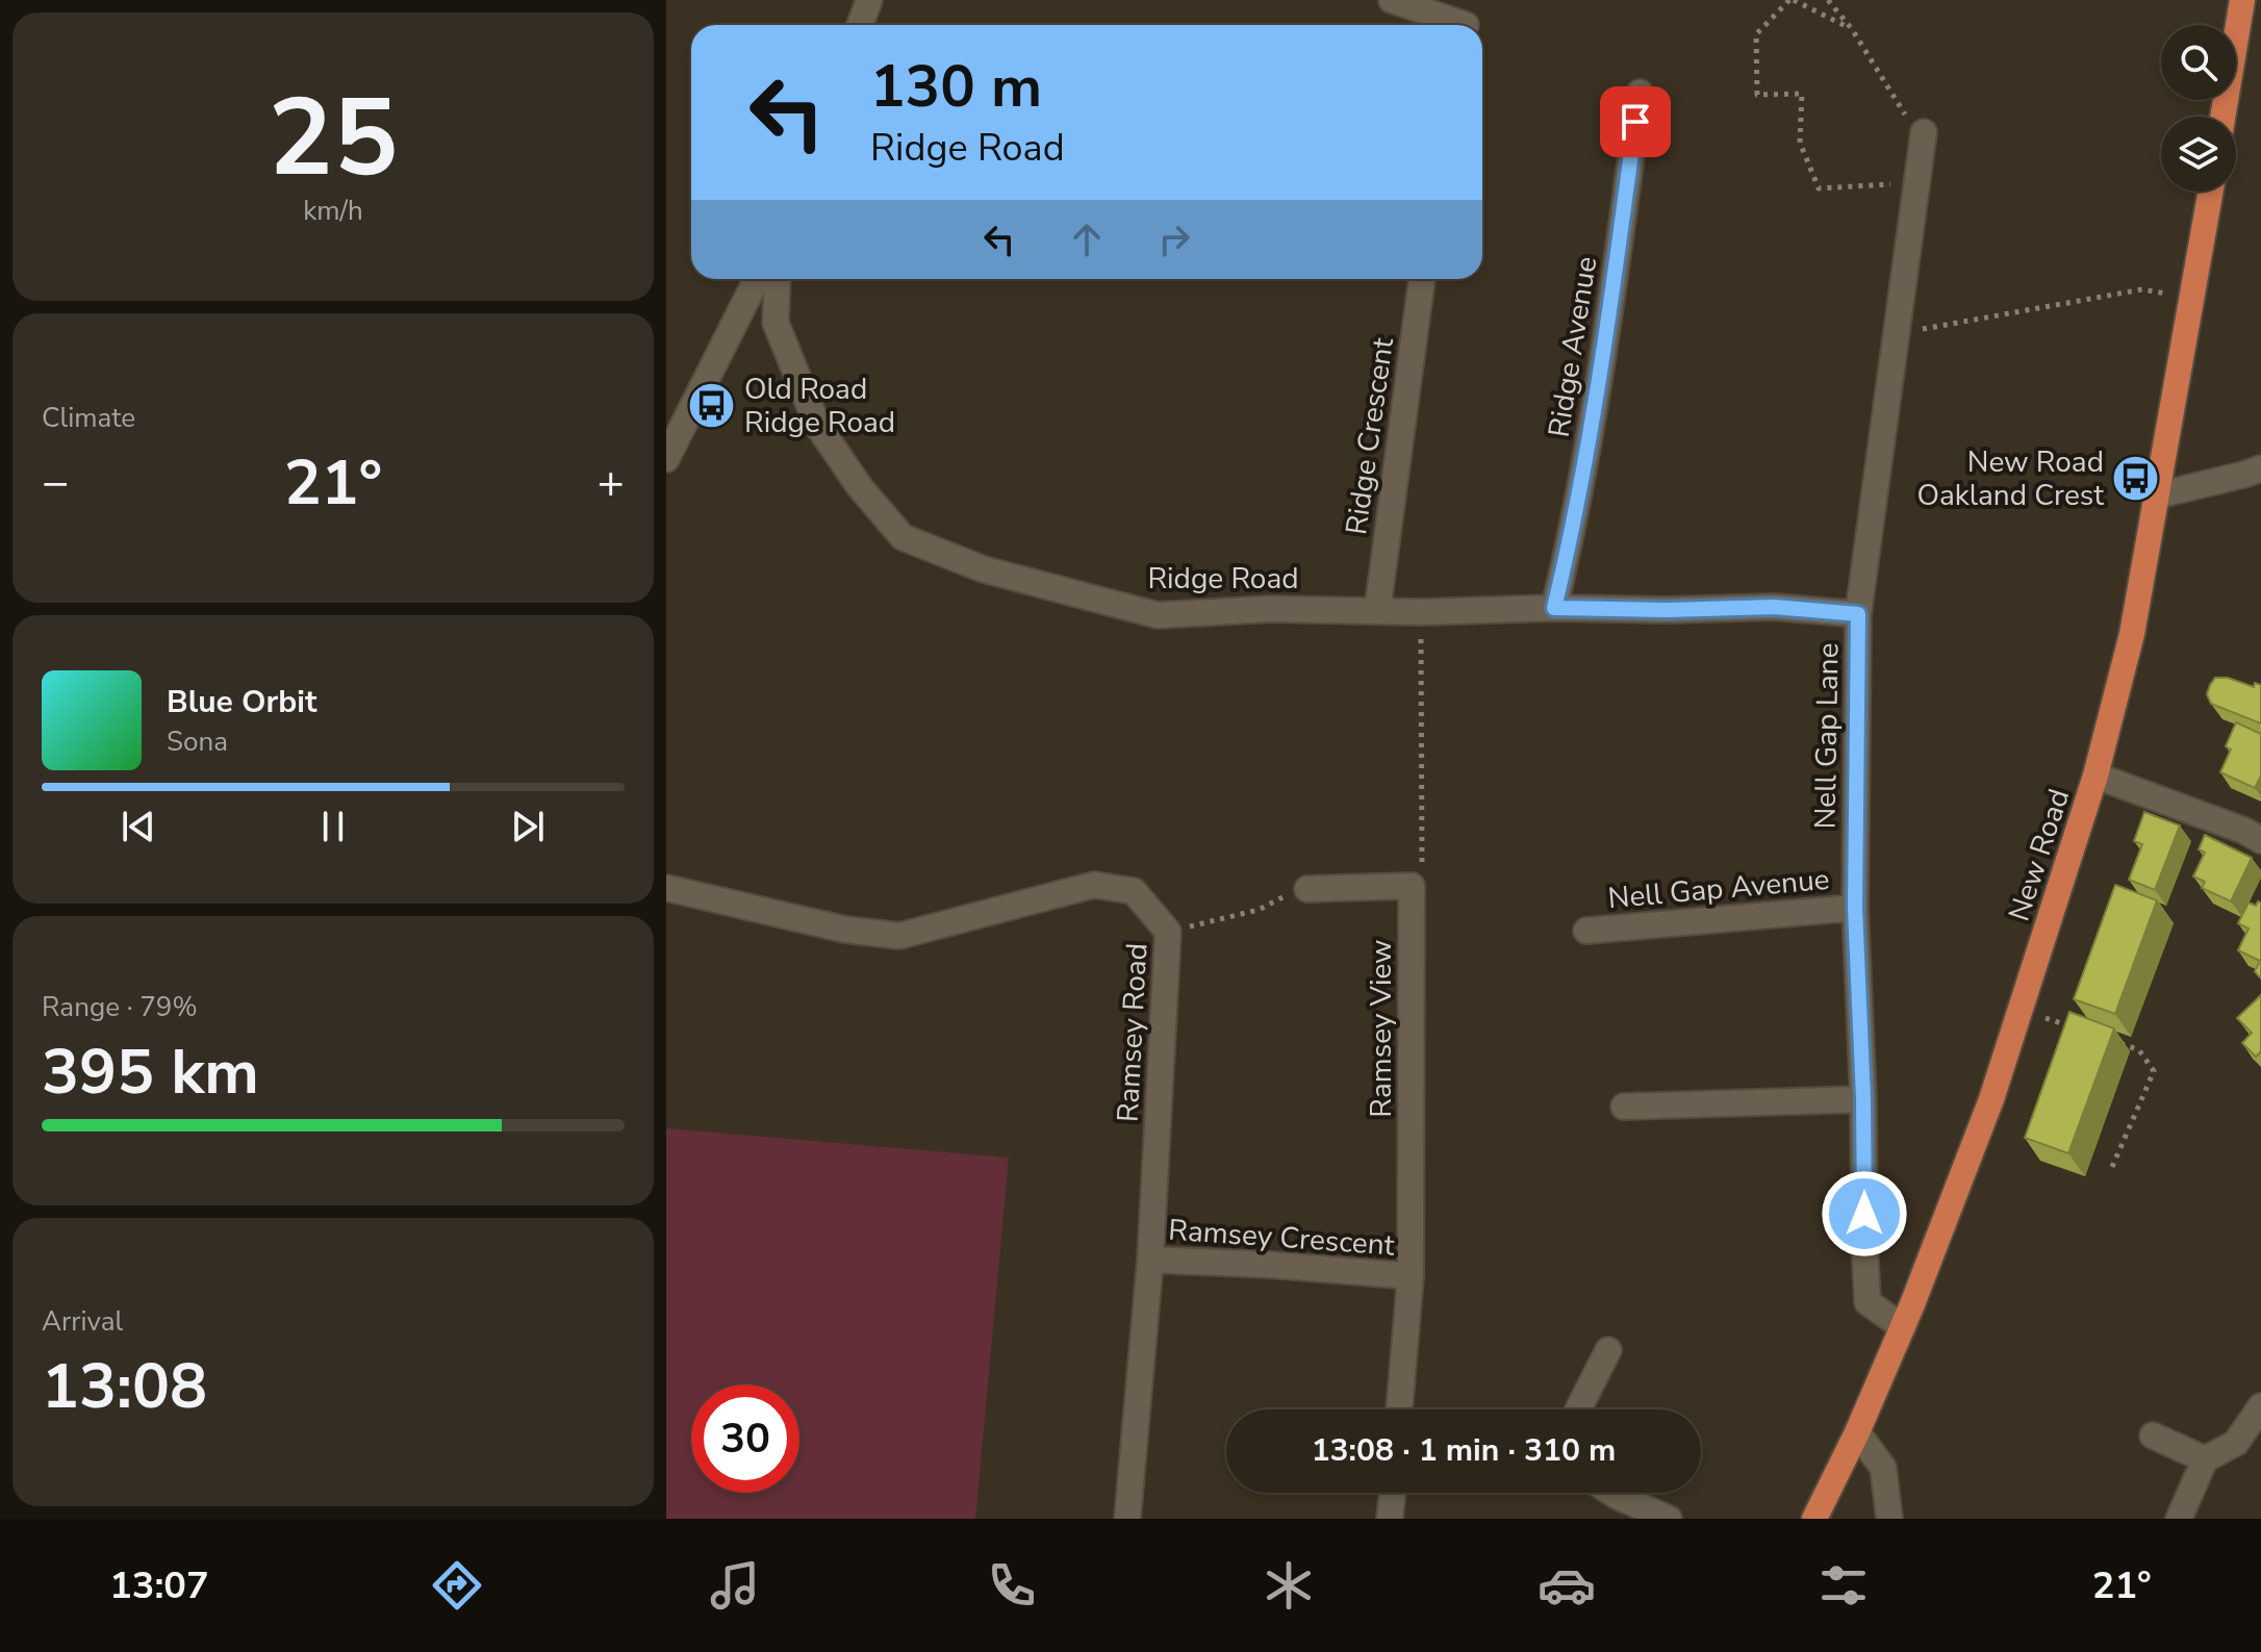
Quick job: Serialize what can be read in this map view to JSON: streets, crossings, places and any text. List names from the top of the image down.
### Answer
{
  "streets": {
    "highway": ["New Road"],
    "street": [
      "Ridge Avenue",
      "Ridge Crescent",
      "Ridge Road",
      "Nell Gap Lane",
      "Nell Gap Avenue",
      "Ramsey View",
      "Ramsey Road",
      "Ramsey Crescent"
    ]
  },
  "crossings": [
    ["Ridge Avenue", "Ridge Road"],
    ["Ridge Crescent", "Ridge Road"],
    ["Ridge Road", "Nell Gap Lane"],
    ["Nell Gap Lane", "New Road"],
    ["Nell Gap Lane", "Nell Gap Avenue"],
    ["Ramsey View", "Ramsey Crescent"],
    ["Ramsey Road", "Ramsey Crescent"]
  ],
  "places": {
    "bus stop": ["Old Road Ridge Road", "New Road Oakland Crest"]
  },
  "page": {
    "tile": [
      ["25", "km/h"],
      "Climate",
      ["Range · 79%", "395 km"],
      ["Arrival", "13:08"]
    ],
    "turn": ["130 m", "Ridge Road"],
    "heat": ["−", "21°", "+"],
    "song": ["Blue Orbit", "Sona"],
    "limit": "30",
    "trip": "13:08 · 1 min · 310 m",
    "tabs": ["13:07", "21°"]
  }
}
